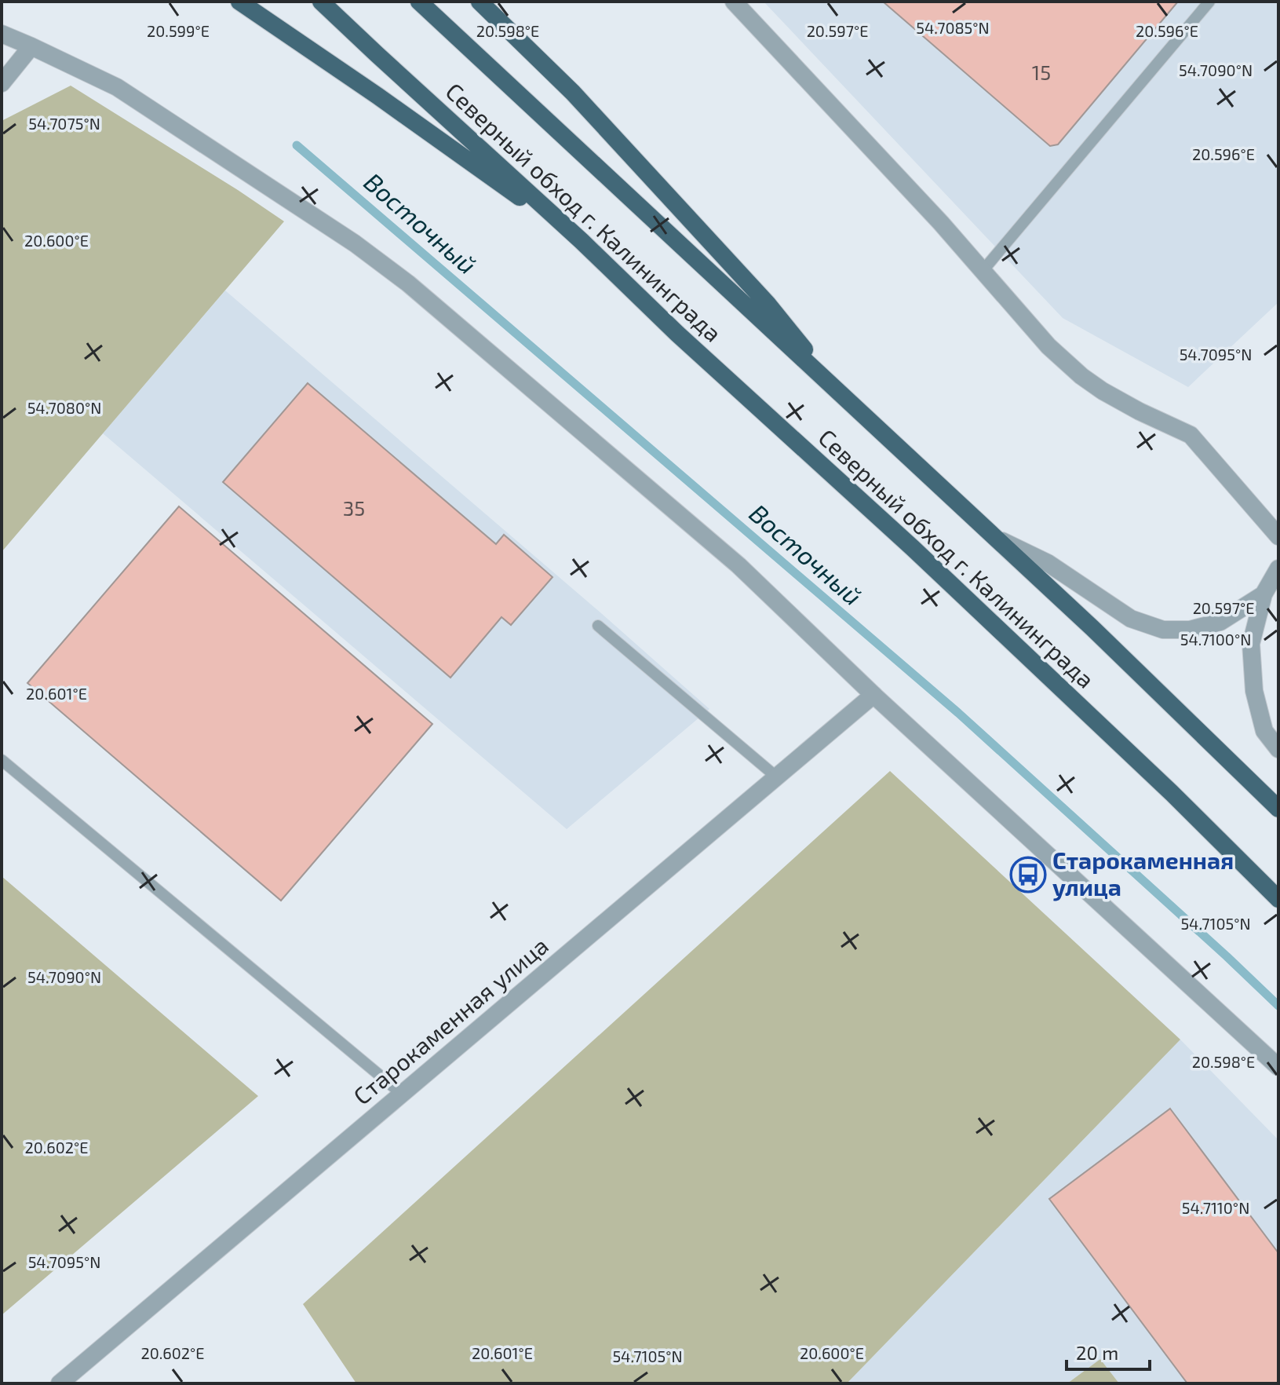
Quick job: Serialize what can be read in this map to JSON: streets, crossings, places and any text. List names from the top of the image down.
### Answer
{
  "streets": {
    "highway": ["Северный обход г. Калининграда"],
    "street": ["Старокаменная улица"]
  },
  "water": ["Восточный"],
  "places": {
    "bus stop": ["Старокаменная улица"]
  },
  "house_numbers": ["15", "35"],
  "scale_bar": "20 m",
  "coordinates": [
    "54.7085°N",
    "20.599°E",
    "20.598°E",
    "20.597°E",
    "20.596°E",
    "54.7090°N",
    "54.7075°N",
    "20.600°E",
    "54.7095°N",
    "54.7080°N",
    "54.7100°N",
    "20.601°E",
    "54.7105°N",
    "20.602°E",
    "54.7110°N"
  ]
}
